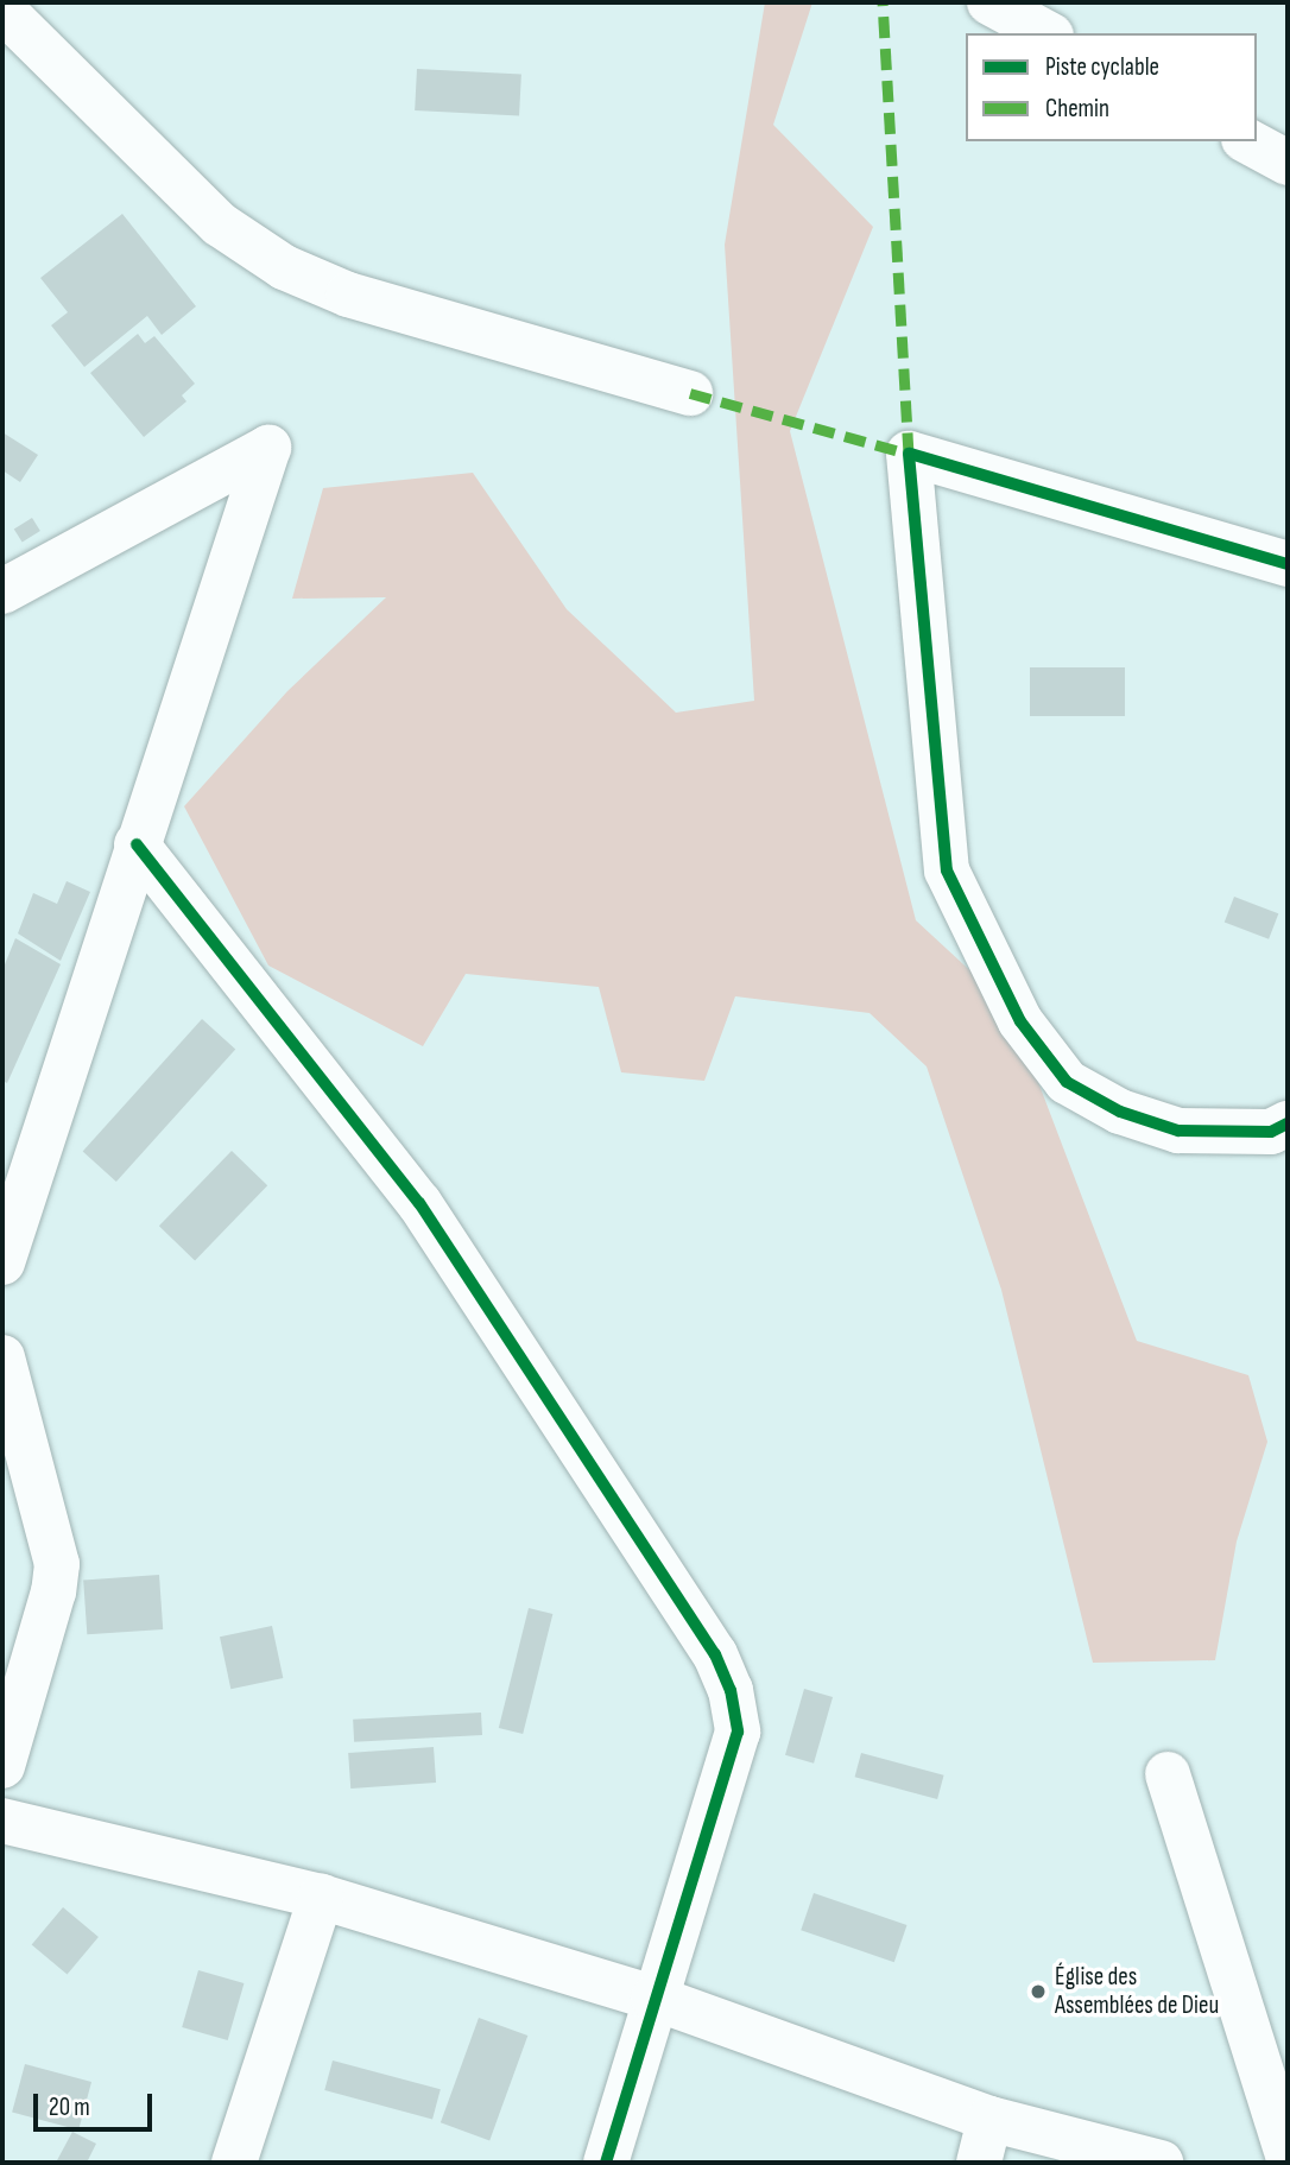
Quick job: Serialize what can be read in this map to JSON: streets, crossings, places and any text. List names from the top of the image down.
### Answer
{
  "places": ["Église des Assemblées de Dieu"],
  "legend": ["Piste cyclable", "Chemin"],
  "scale_bar": "20 m"
}
